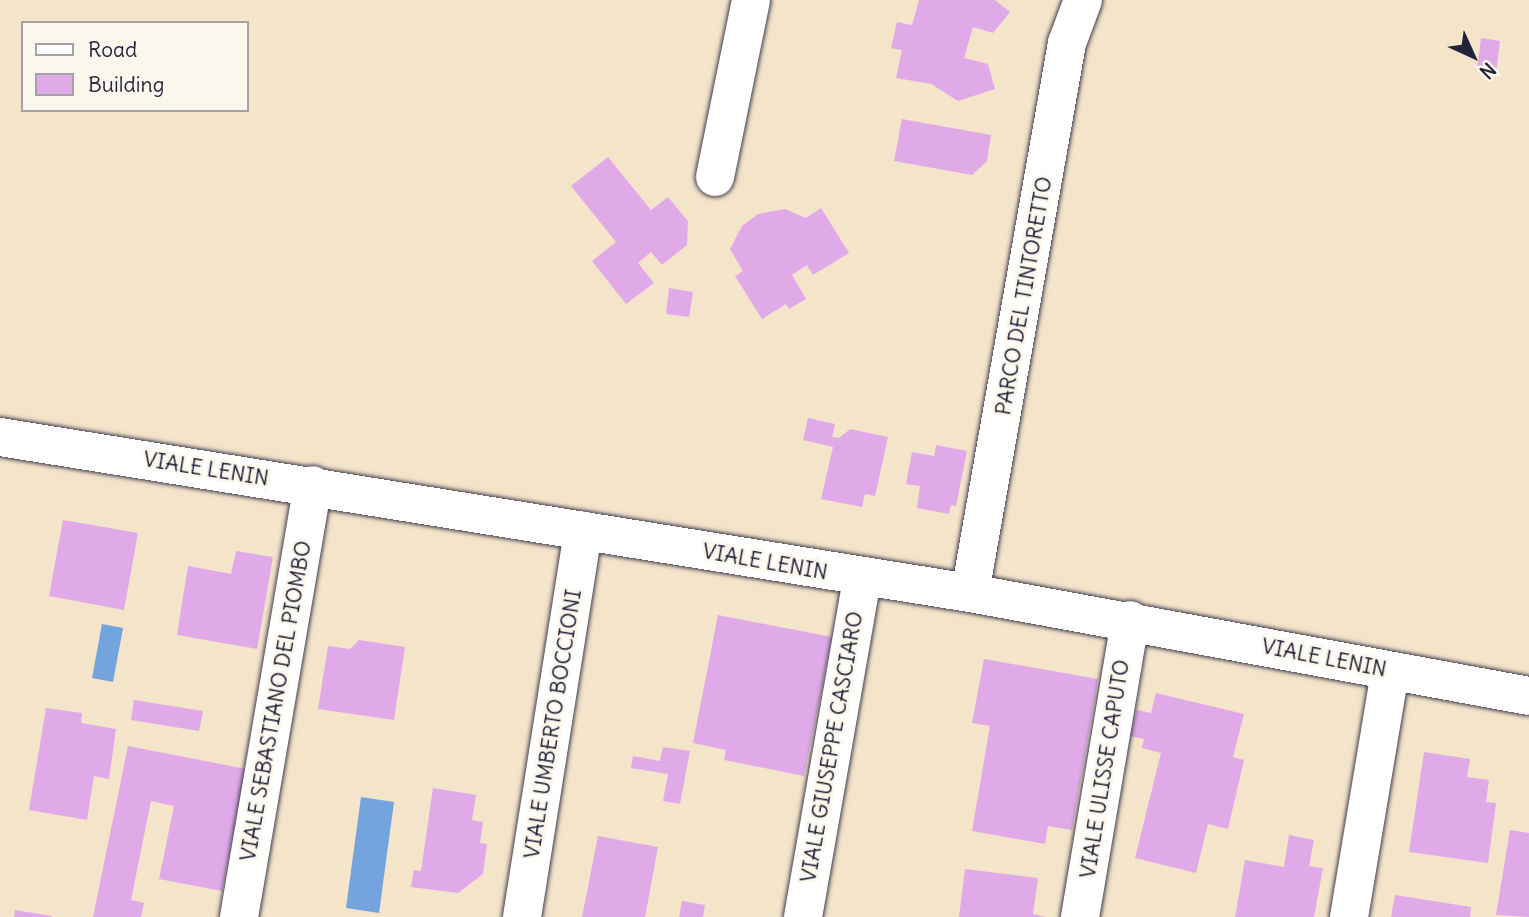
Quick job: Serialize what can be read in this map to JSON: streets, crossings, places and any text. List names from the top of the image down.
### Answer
{
  "streets": {
    "street": [
      "PARCO DEL TINTORETTO",
      "VIALE LENIN",
      "VIALE SEBASTIANO DEL PIOMBO",
      "VIALE UMBERTO BOCCIONI",
      "VIALE GIUSEPPE CASCIARO",
      "VIALE ULISSE CAPUTO"
    ]
  },
  "crossings": [
    ["PARCO DEL TINTORETTO", "VIALE LENIN"],
    ["VIALE LENIN", "VIALE SEBASTIANO DEL PIOMBO"],
    ["VIALE LENIN", "VIALE UMBERTO BOCCIONI"],
    ["VIALE LENIN", "VIALE GIUSEPPE CASCIARO"],
    ["VIALE LENIN", "VIALE ULISSE CAPUTO"]
  ],
  "legend": ["Road", "Building"],
  "north": "bottom right"
}
